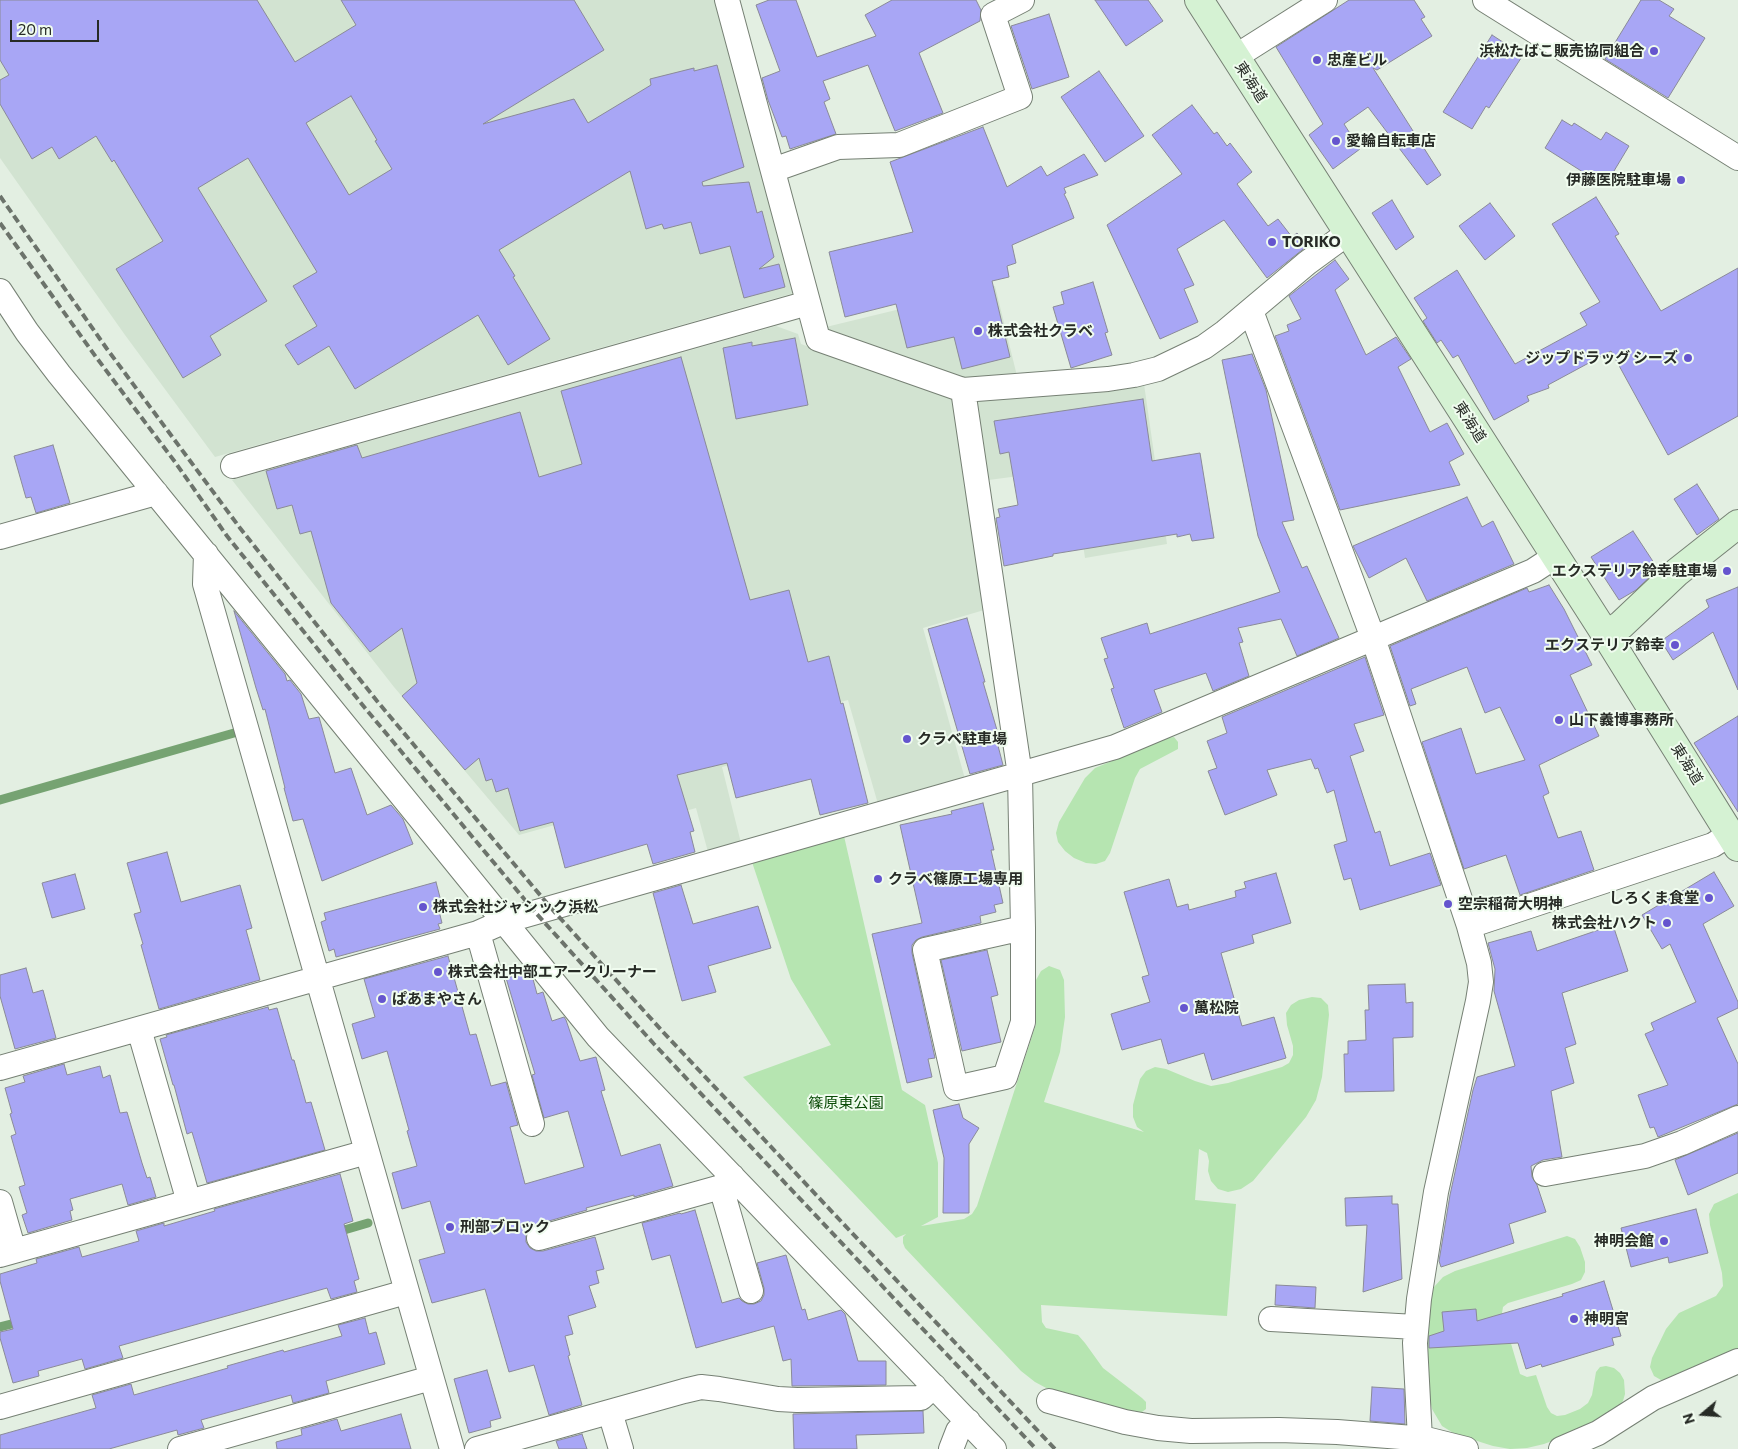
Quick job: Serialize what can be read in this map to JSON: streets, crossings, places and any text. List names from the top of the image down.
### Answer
{
  "streets": {
    "street": ["東海道"]
  },
  "parks": ["篠原東公園"],
  "places": [
    "浜松たばこ販売協同組合",
    "忠産ビル",
    "愛輪自転車店",
    "伊藤医院駐車場",
    "TORIKO",
    "株式会社クラベ",
    "ジップドラッグ シーズ",
    "エクステリア鈴幸駐車場",
    "エクステリア鈴幸",
    "山下義博事務所",
    "クラベ駐車場",
    "クラベ篠原工場専用",
    "しろくま食堂",
    "空宗稲荷大明神",
    "株式会社ジャシック浜松",
    "株式会社ハクト",
    "株式会社中部エアークリーナー",
    "ぱあまやさん",
    "萬松院",
    "刑部ブロック",
    "神明会館",
    "神明宮"
  ],
  "scale_bar": "20 m",
  "north": "left"
}
